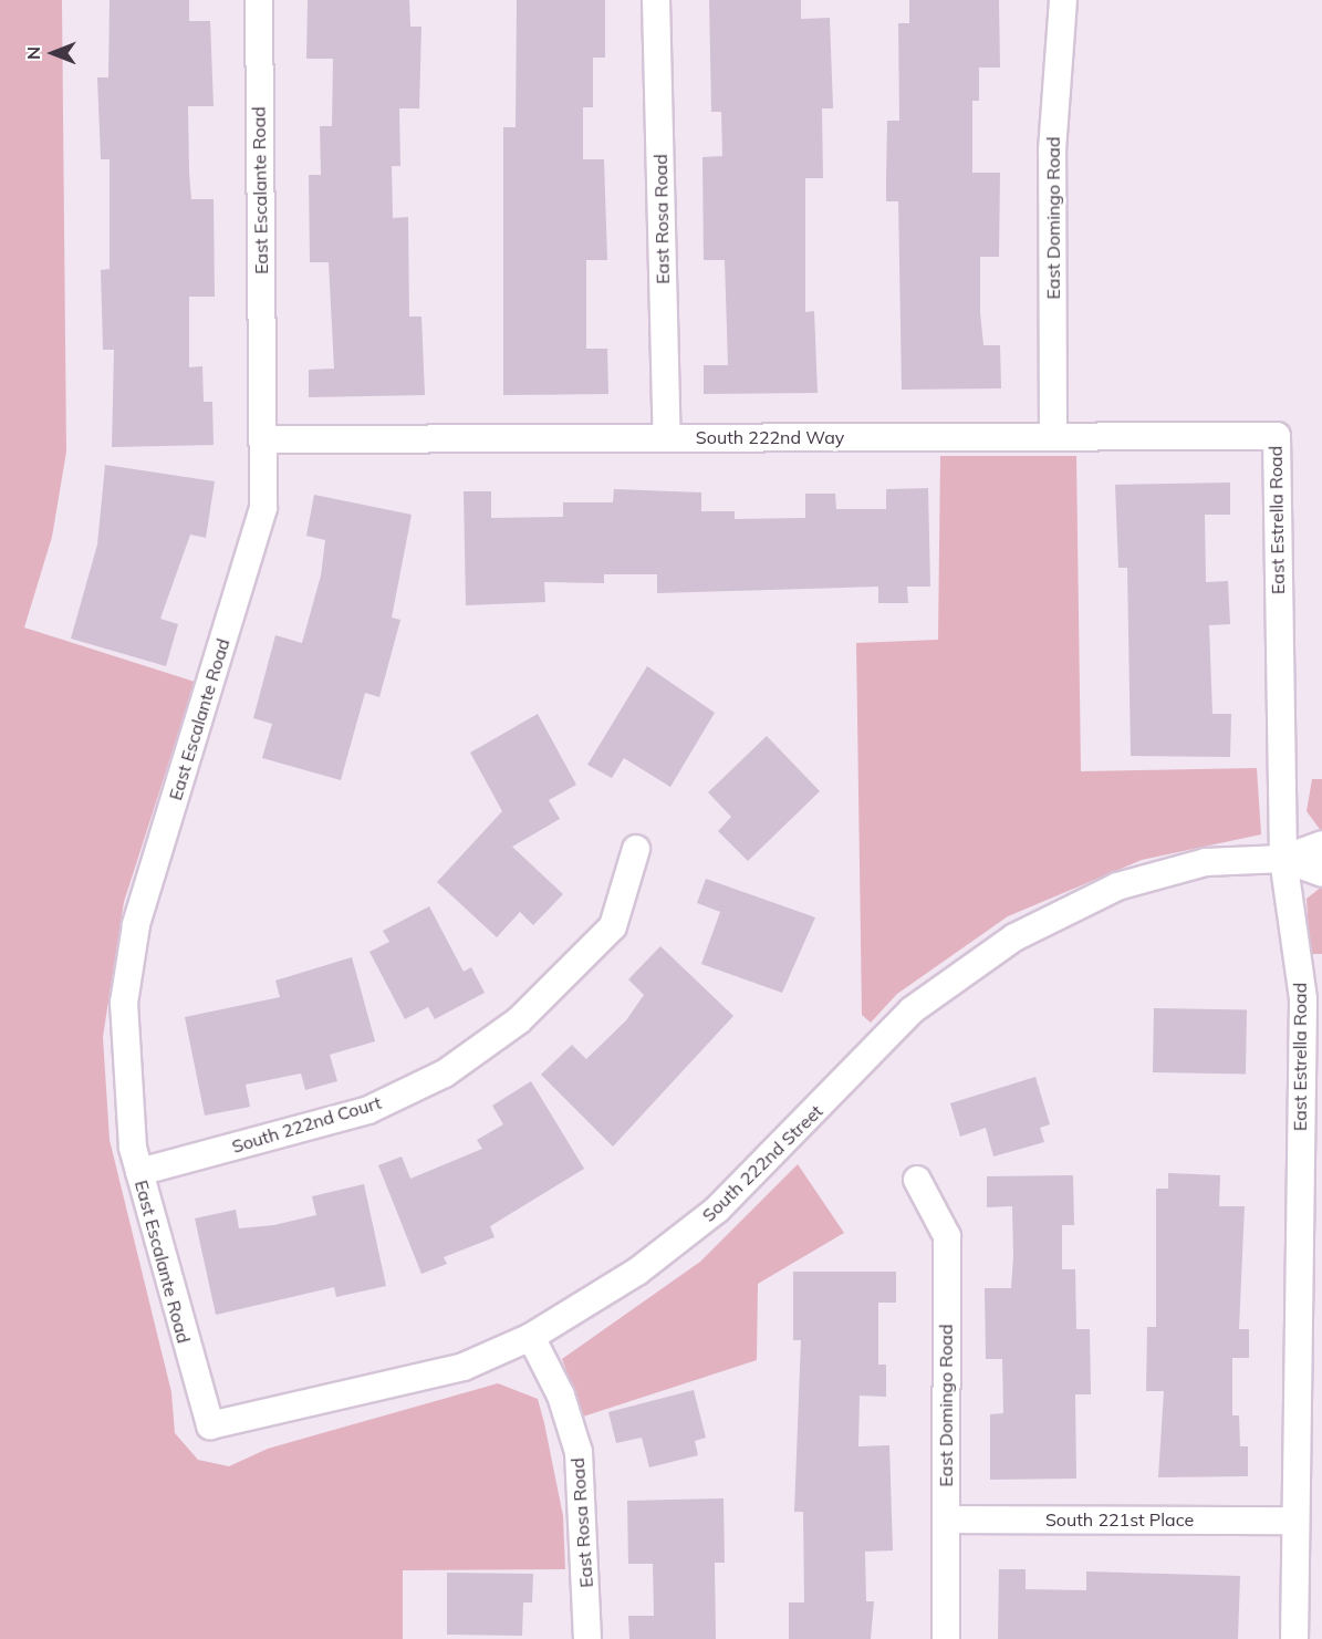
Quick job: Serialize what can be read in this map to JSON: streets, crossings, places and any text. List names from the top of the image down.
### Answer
{
  "streets": {
    "street": [
      "East Escalante Road",
      "East Domingo Road",
      "East Rosa Road",
      "South 222nd Way",
      "East Estrella Road",
      "South 222nd Court",
      "South 222nd Street",
      "South 221st Place"
    ]
  },
  "crossings": [
    ["East Escalante Road", "South 222nd Way"],
    ["East Escalante Road", "South 222nd Court"],
    ["East Escalante Road", "South 222nd Street"],
    ["East Domingo Road", "South 222nd Way"],
    ["East Domingo Road", "South 221st Place"],
    ["East Rosa Road", "South 222nd Way"],
    ["East Rosa Road", "South 222nd Street"],
    ["South 222nd Way", "East Estrella Road"],
    ["East Estrella Road", "South 222nd Street"],
    ["East Estrella Road", "South 221st Place"]
  ],
  "north": "left"
}
